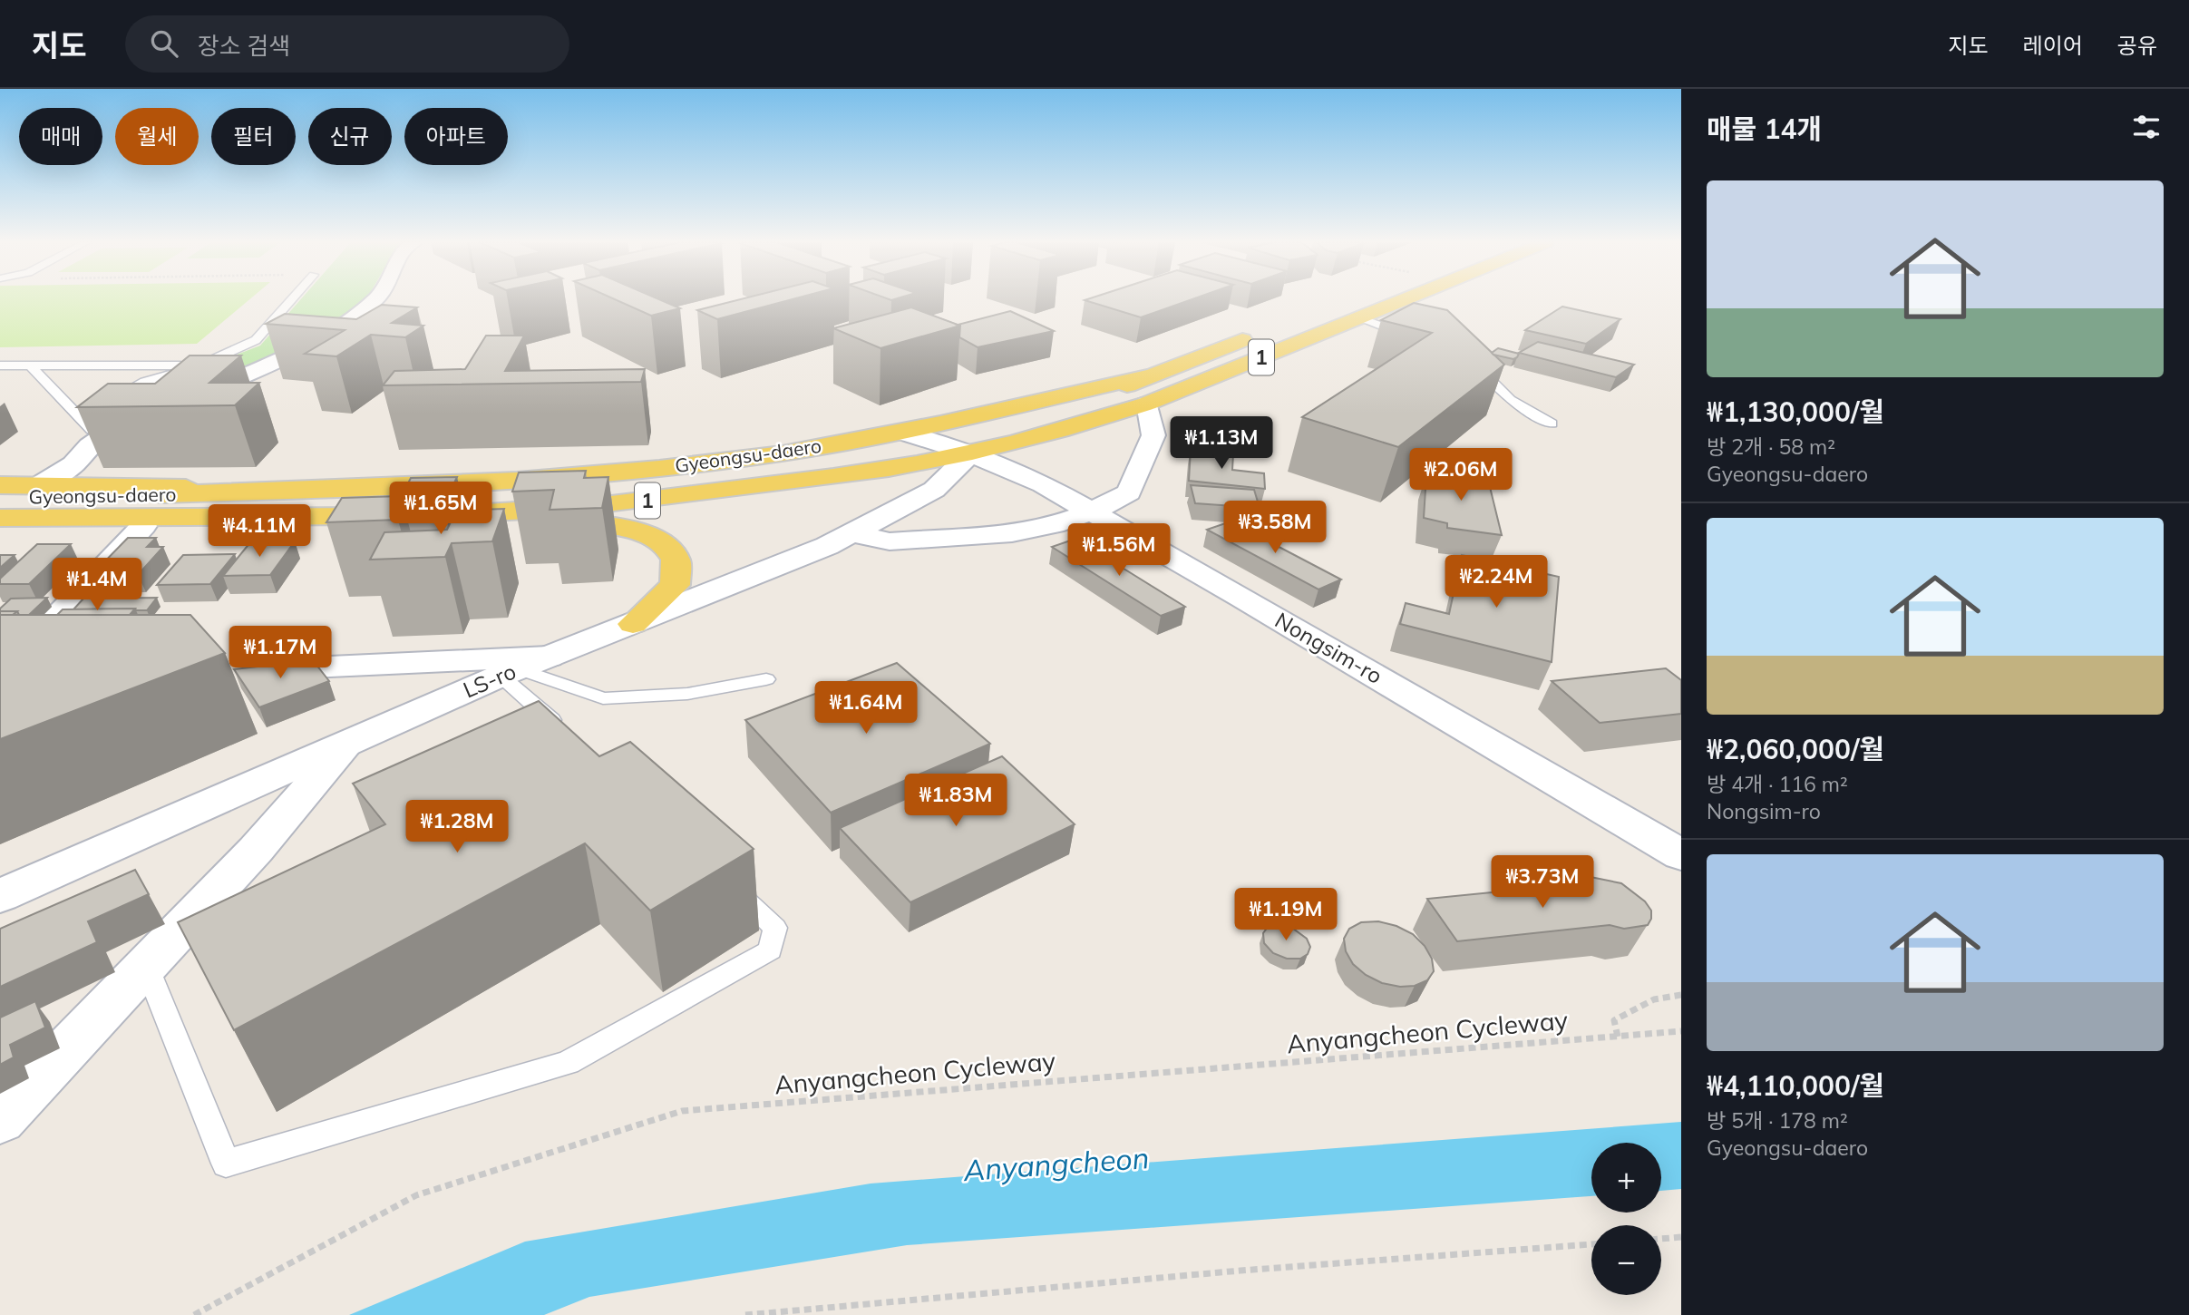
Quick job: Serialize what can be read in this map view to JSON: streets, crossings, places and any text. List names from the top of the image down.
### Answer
{
  "streets": {
    "main road": ["1", "Gyeongsu-daero"],
    "street": ["Nongsim-ro", "LS-ro"],
    "path": ["Anyangcheon Cycleway"]
  },
  "crossings": [
    ["Gyeongsu-daero", "Nongsim-ro"],
    ["Gyeongsu-daero", "LS-ro"],
    ["Nongsim-ro", "LS-ro"]
  ],
  "water": ["Anyangcheon"],
  "page": {
    "header": "지도",
    "search": "장소 검색",
    "nav": ["지도", "레이어", "공유"],
    "heading": "매물 14개",
    "chip": [
      "매매",
      "월세",
      "필터",
      "신규",
      "아파트"
    ],
    "list": [
      {
        "name": "₩1,130,000/월",
        "note": "방 2개 · 58 m² · Gyeongsu-daero"
      },
      {
        "name": "₩2,060,000/월",
        "note": "방 4개 · 116 m² · Nongsim-ro"
      },
      {
        "name": "₩4,110,000/월",
        "note": "방 5개 · 178 m² · Gyeongsu-daero"
      }
    ],
    "price": [
      "₩1.13M",
      "₩2.06M",
      "₩1.65M",
      "₩3.58M",
      "₩4.11M",
      "₩1.56M",
      "₩2.24M",
      "₩1.4M",
      "₩1.17M",
      "₩1.64M",
      "₩1.83M",
      "₩1.28M",
      "₩3.73M",
      "₩1.19M"
    ],
    "map_buttons": ["+", "−"]
  }
}
